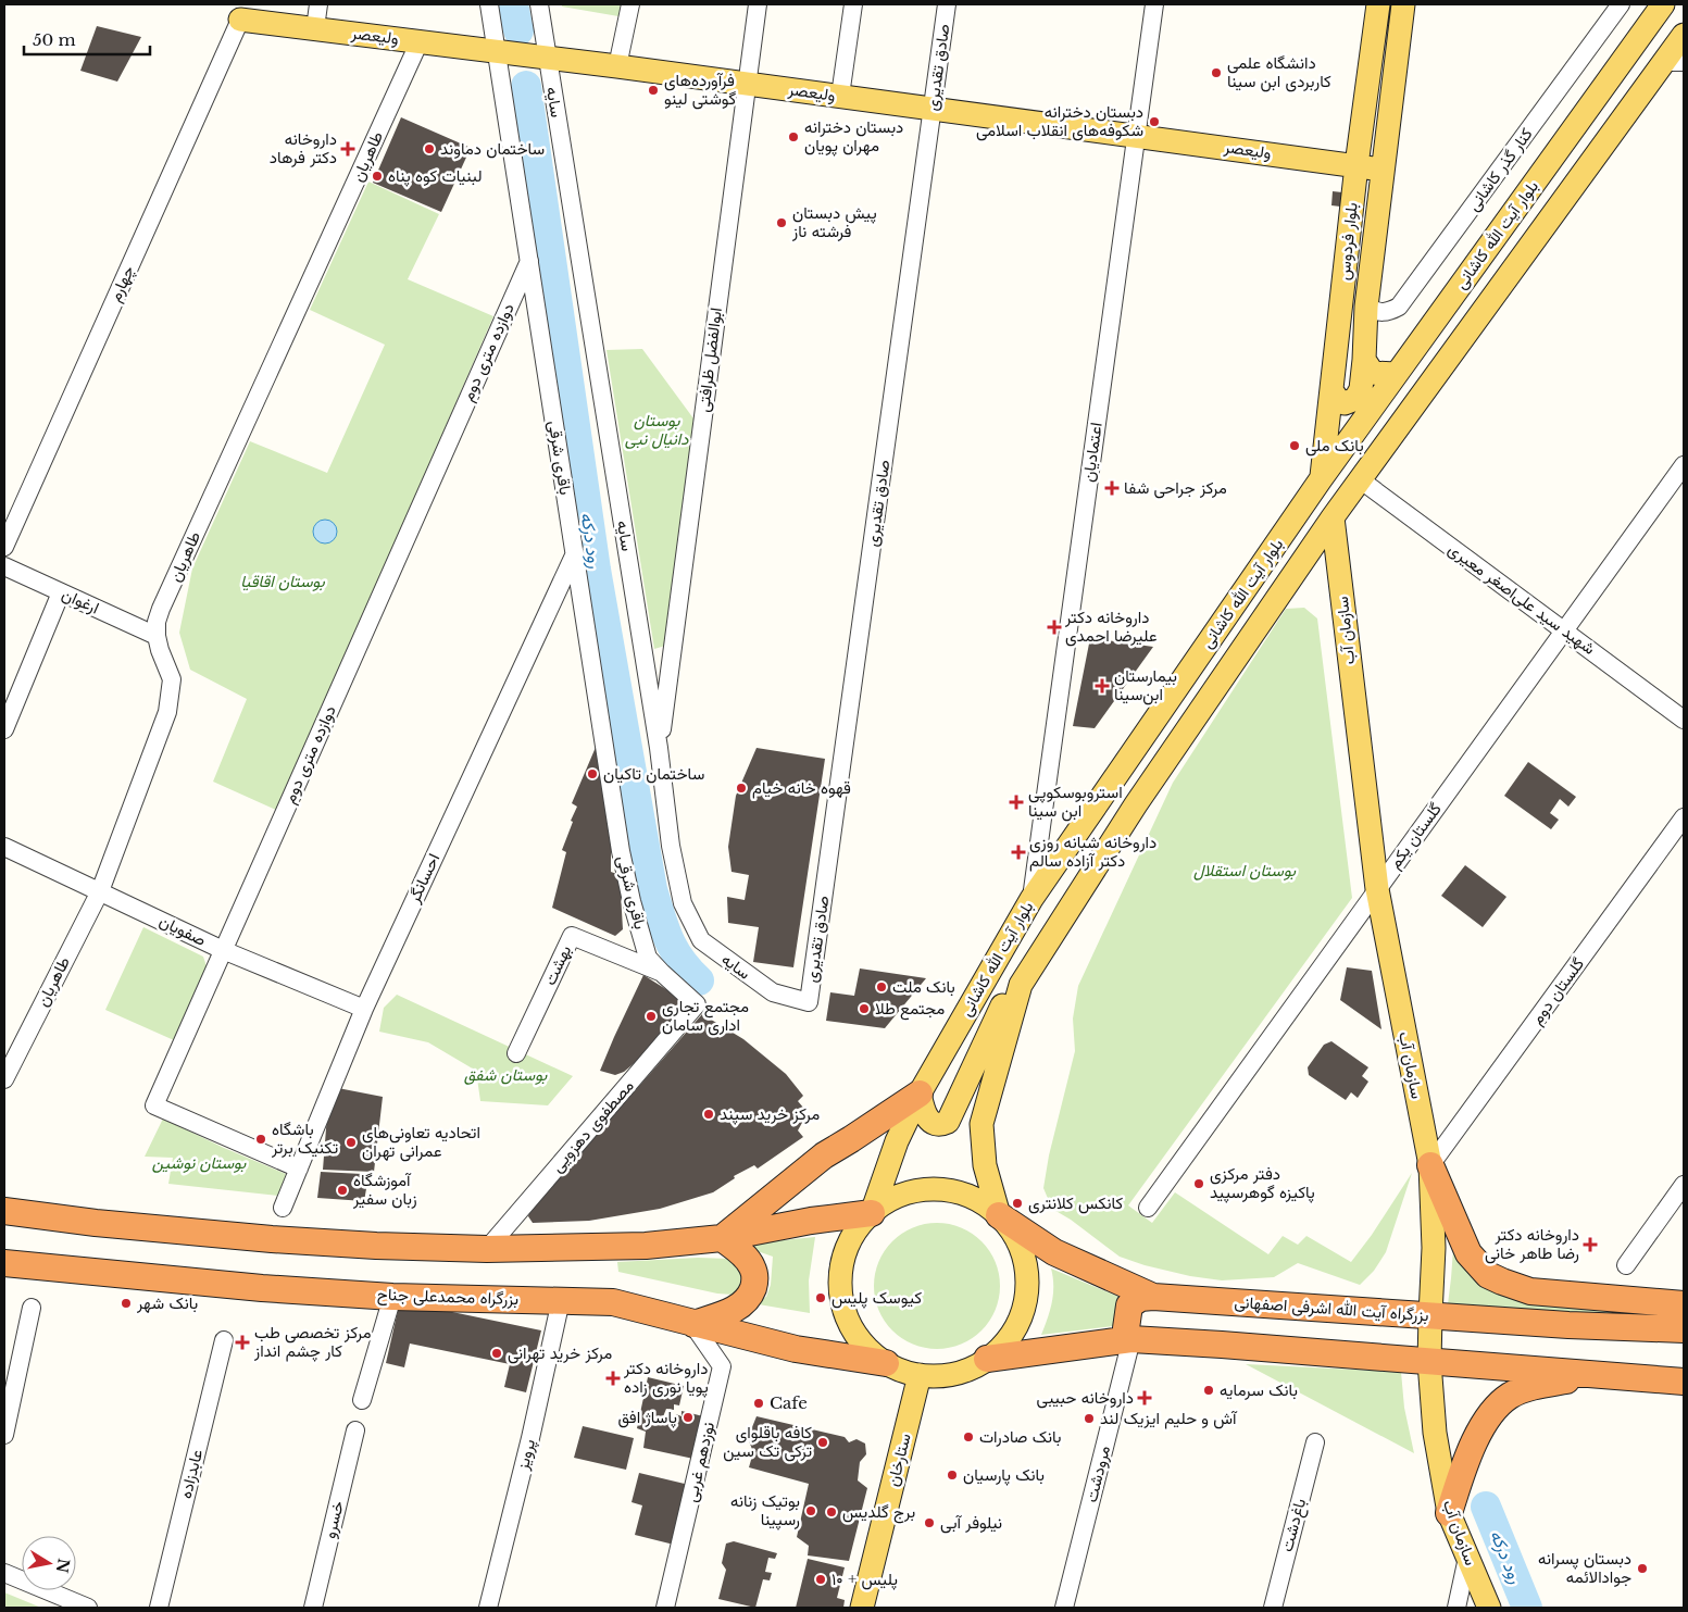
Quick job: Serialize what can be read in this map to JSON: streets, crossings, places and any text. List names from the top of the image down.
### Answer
{
  "streets": {
    "highway": ["بزرگراه محمدعلی جناح", "بزرگراه آیت الله اشرفی اصفهانی"],
    "main road": [
      "ولیعصر",
      "بلوار آیت الله کاشانی",
      "بلوار فردوس",
      "سازمان آب",
      "ستارخان"
    ],
    "street": [
      "صادق تقدیری",
      "سایه",
      "طاهریان",
      "کنار گذر کاشانی",
      "چهارم",
      "دوازده متری دوم",
      "ابوالفضل ظرافتی",
      "اعتمادیان",
      "باقری شرقی",
      "شهید سید علی‌اصغر معیری",
      "ارغوان",
      "گلستان یکم",
      "احسانگر",
      "صفویان",
      "بهشت",
      "گلستان دوم",
      "مصطفوی دهزویی",
      "پرویز",
      "نوزدهم غربی",
      "عابدزاده",
      "مرودشت",
      "خسرو",
      "باغ‌دشت"
    ]
  },
  "crossings": [
    ["ولیعصر", "صادق تقدیری"],
    ["ولیعصر", "سایه"],
    ["ولیعصر", "طاهریان"],
    ["ولیعصر", "بلوار فردوس"],
    ["ولیعصر", "چهارم"],
    ["ولیعصر", "ابوالفضل ظرافتی"],
    ["ولیعصر", "اعتمادیان"],
    ["ولیعصر", "باقری شرقی"],
    ["صادق تقدیری", "سایه"],
    ["سایه", "ابوالفضل ظرافتی"],
    ["طاهریان", "ارغوان"],
    ["طاهریان", "صفویان"],
    ["کنار گذر کاشانی", "بلوار فردوس"],
    ["بلوار آیت الله کاشانی", "بلوار فردوس"],
    ["بلوار آیت الله کاشانی", "اعتمادیان"],
    ["بلوار آیت الله کاشانی", "شهید سید علی‌اصغر معیری"],
    ["بلوار آیت الله کاشانی", "سازمان آب"],
    ["بلوار آیت الله کاشانی", "بزرگراه محمدعلی جناح"],
    ["بلوار آیت الله کاشانی", "بزرگراه آیت الله اشرفی اصفهانی"],
    ["بلوار آیت الله کاشانی", "ستارخان"],
    ["دوازده متری دوم", "باقری شرقی"],
    ["دوازده متری دوم", "احسانگر"],
    ["دوازده متری دوم", "صفویان"],
    ["باقری شرقی", "احسانگر"],
    ["باقری شرقی", "بهشت"],
    ["باقری شرقی", "مصطفوی دهزویی"],
    ["شهید سید علی‌اصغر معیری", "گلستان یکم"],
    ["سازمان آب", "گلستان یکم"],
    ["سازمان آب", "گلستان دوم"],
    ["سازمان آب", "بزرگراه آیت الله اشرفی اصفهانی"],
    ["احسانگر", "صفویان"],
    ["بزرگراه محمدعلی جناح", "بزرگراه آیت الله اشرفی اصفهانی"],
    ["بزرگراه محمدعلی جناح", "پرویز"],
    ["بزرگراه محمدعلی جناح", "ستارخان"],
    ["بزرگراه محمدعلی جناح", "نوزدهم غربی"],
    ["بزرگراه آیت الله اشرفی اصفهانی", "ستارخان"]
  ],
  "water": ["رود درکه"],
  "parks": [
    "بوستان دانیال نبی",
    "بوستان اقاقیا",
    "بوستان استقلال",
    "بوستان شفق",
    "بوستان نوشین"
  ],
  "places": {
    "other": [
      "دانشگاه علمی کاربردی ابن سینا",
      "فرآورده‌های گوشتی لینو",
      "دبستان دخترانه شکوفه‌های انقلاب اسلامی",
      "دبستان دخترانه مهران پويان",
      "ساختمان دماوند",
      "لبنیات کوه پناه",
      "پیش دبستان فرشته ناز",
      "بانک ملی",
      "ساختمان تاکیان",
      "قهوه خانه خیام",
      "بانک ملت",
      "مجتمع طلا",
      "مجتمع تجاری اداری سامان",
      "مرکز خرید سپند",
      "باشگاه تکنیک برتر",
      "اتحادیه تعاونی‌های عمرانی تهران",
      "دفتر مرکزی پاکیزه گوهرسپید",
      "آموزشگاه زبان سفیر",
      "کانکس کلانتری",
      "کیوسک پلیس",
      "بانک شهر",
      "مرکز خرید تهرانی",
      "بانک سرمایه",
      "Cafe",
      "پاساژ افق",
      "آش و حلیم ایزیک لند",
      "بانک صادرات",
      "کافه باقلوای ترکی تک سین",
      "بانک پارسیان",
      "بوتیک زنانه رسپینا",
      "برج گلدیس",
      "نیلوفر آبى",
      "دبستان پسرانه جوادالائمه",
      "پلیس + ۱۰"
    ],
    "health": [
      "داروخانه دکتر فرهاد",
      "مرکز جراحی شفا",
      "داروخانه دکتر علیرضا احمدی",
      "بیمارستان ابن‌سینا",
      "استروبوسکوپی ابن سینا",
      "داروخانه شبانه روزی دکتر آزاده سالم",
      "داروخانه دکتر رضا طاهر خانی",
      "مرکز تخصصی طب کار چشم انداز",
      "داروخانه دکتر پویا نوری زاده",
      "داروخانه حبیبی"
    ]
  },
  "scale_bar": "50 m",
  "north": "right"
}
